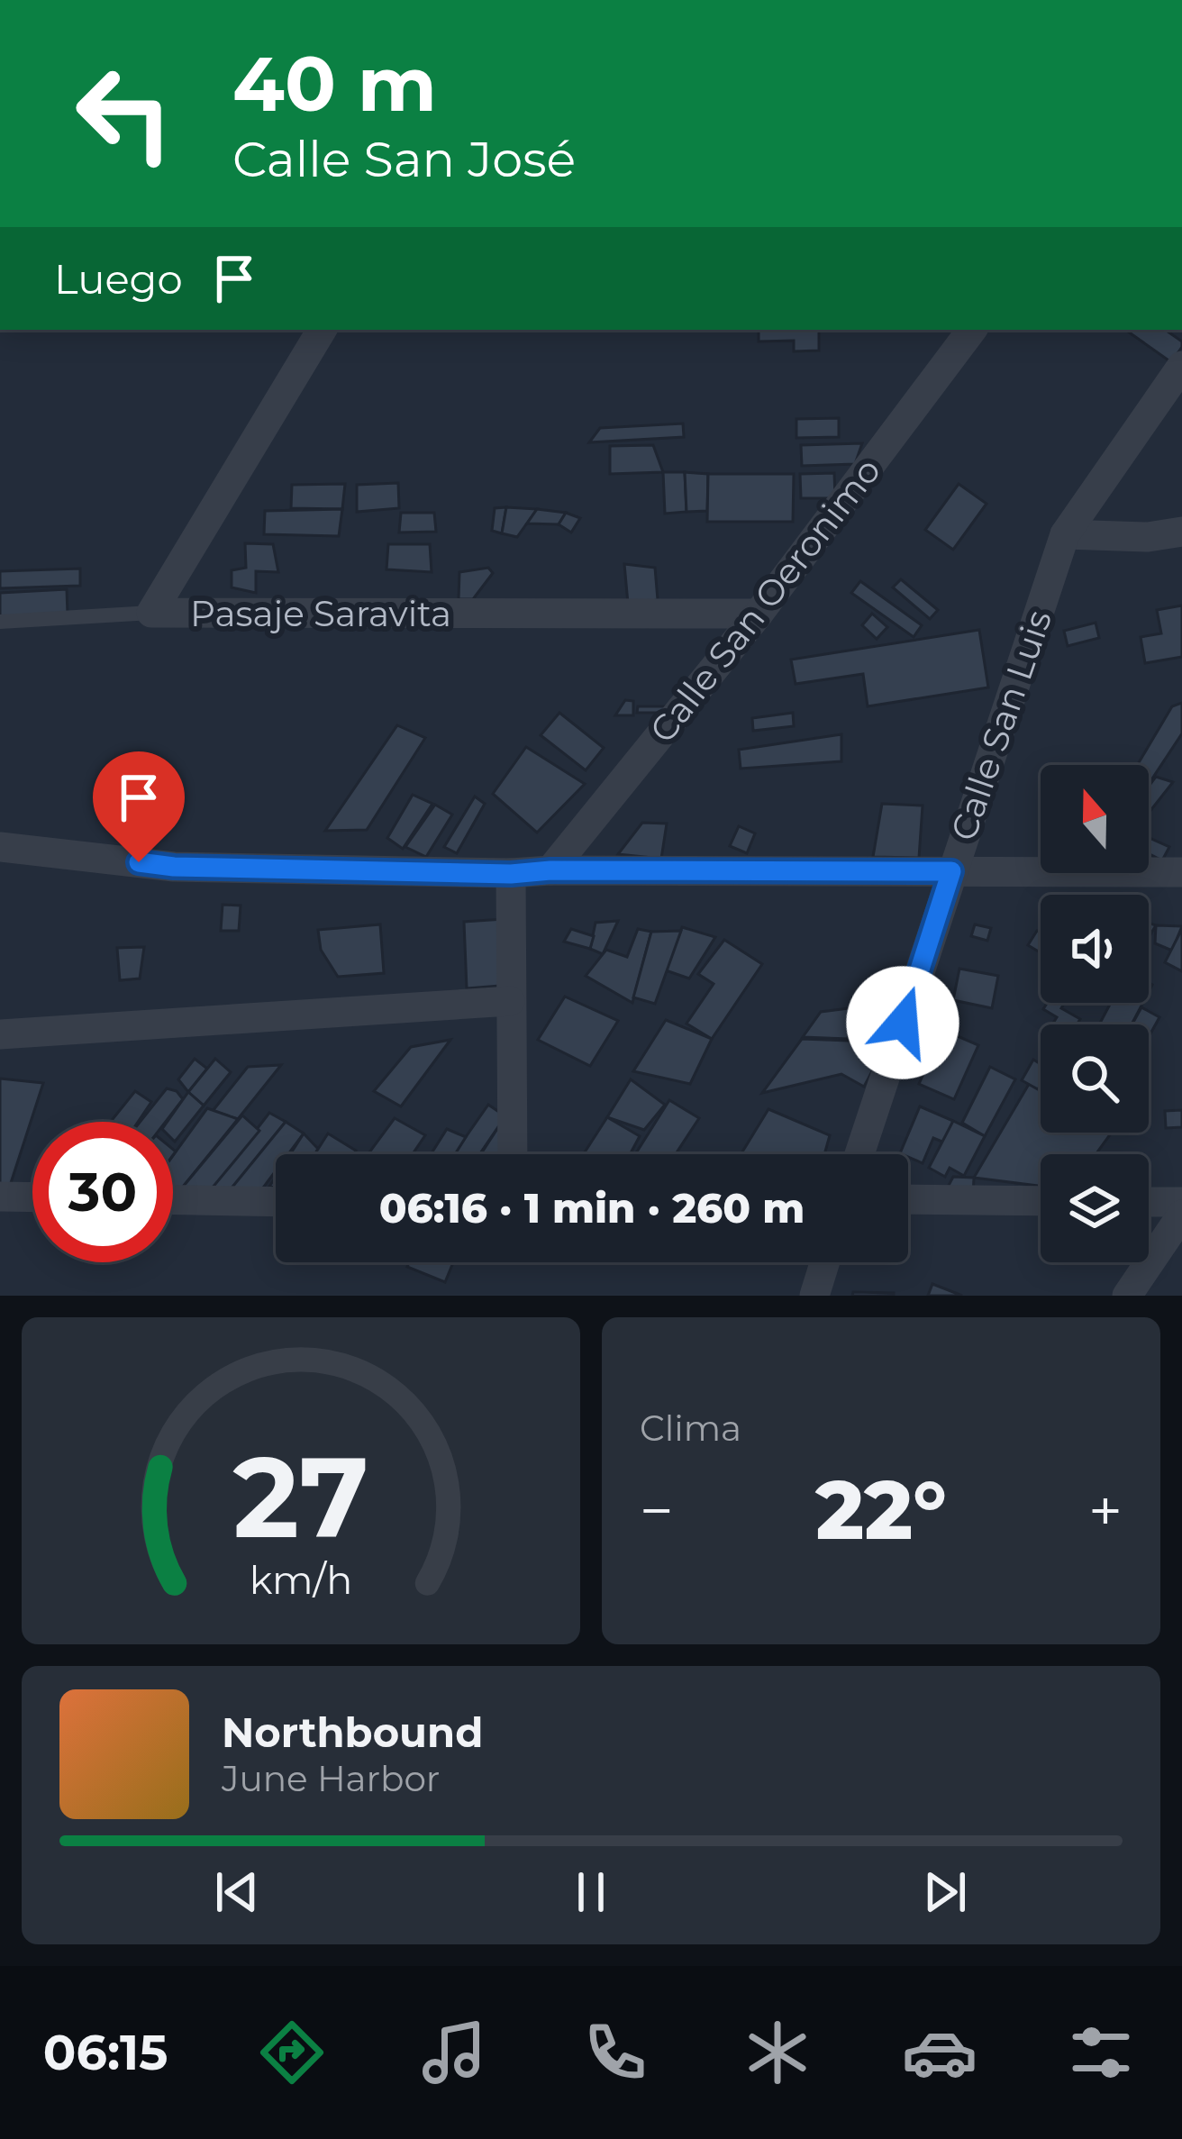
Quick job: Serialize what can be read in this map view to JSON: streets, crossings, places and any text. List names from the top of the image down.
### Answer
{
  "streets": {
    "street": ["Calle San Oeronimo", "Pasaje Saravita", "Calle San Luis"]
  },
  "crossings": [
    ["Calle San Oeronimo", "Pasaje Saravita"]
  ],
  "north": "top",
  "page": {
    "turn": ["40 m", "Calle San José"],
    "then": "Luego",
    "limit": "30",
    "trip": "06:16 · 1 min · 260 m",
    "tile": "Clima",
    "heat": ["−", "22°", "+"],
    "song": ["Northbound", "June Harbor"],
    "tabs": "06:15",
    "gauge": ["27", "km/h"]
  }
}
